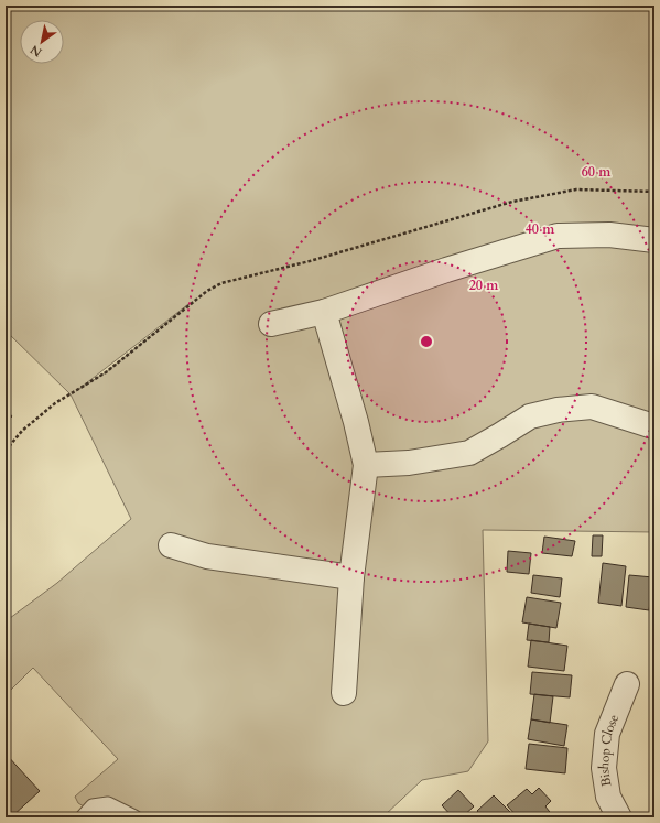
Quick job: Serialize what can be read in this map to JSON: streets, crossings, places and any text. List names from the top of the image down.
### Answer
{
  "streets": {
    "street": ["Bishop Close"]
  },
  "north": "bottom left",
  "rings": ["60 m", "40 m", "20 m"]
}
